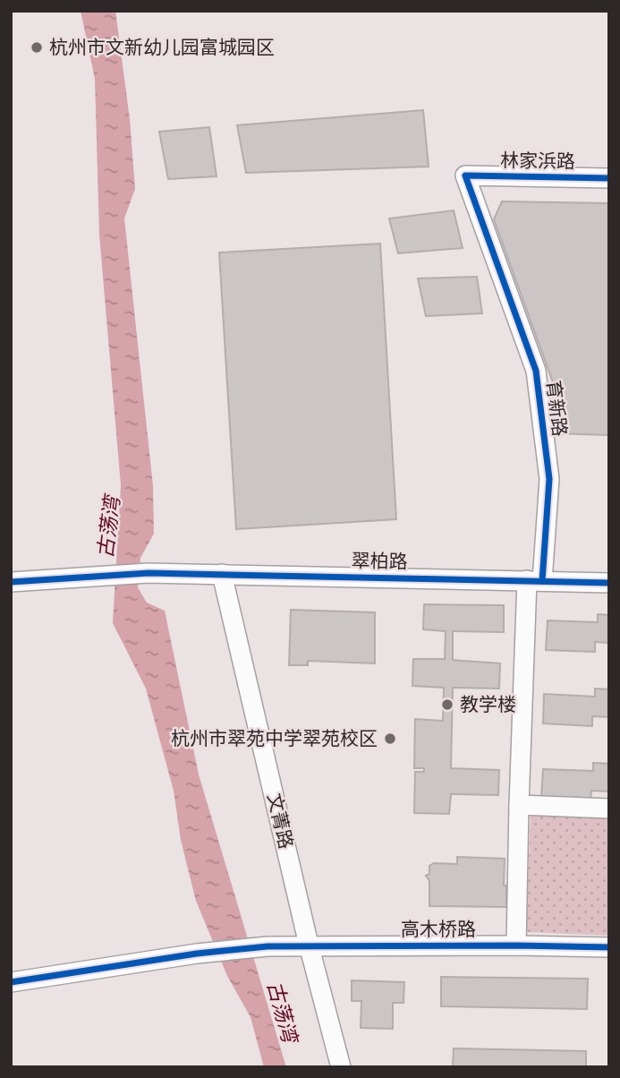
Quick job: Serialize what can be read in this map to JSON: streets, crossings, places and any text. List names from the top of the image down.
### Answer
{
  "streets": {
    "street": [
      "林家浜路",
      "育新路",
      "翠柏路",
      "文菁路",
      "高木桥路"
    ]
  },
  "crossings": [
    ["林家浜路", "育新路"],
    ["育新路", "翠柏路"],
    ["育新路", "高木桥路"],
    ["翠柏路", "文菁路"],
    ["文菁路", "高木桥路"]
  ],
  "water": ["古荡湾"],
  "places": ["杭州市文新幼儿园富城园区", "教学楼", "杭州市翠苑中学翠苑校区"]
}
